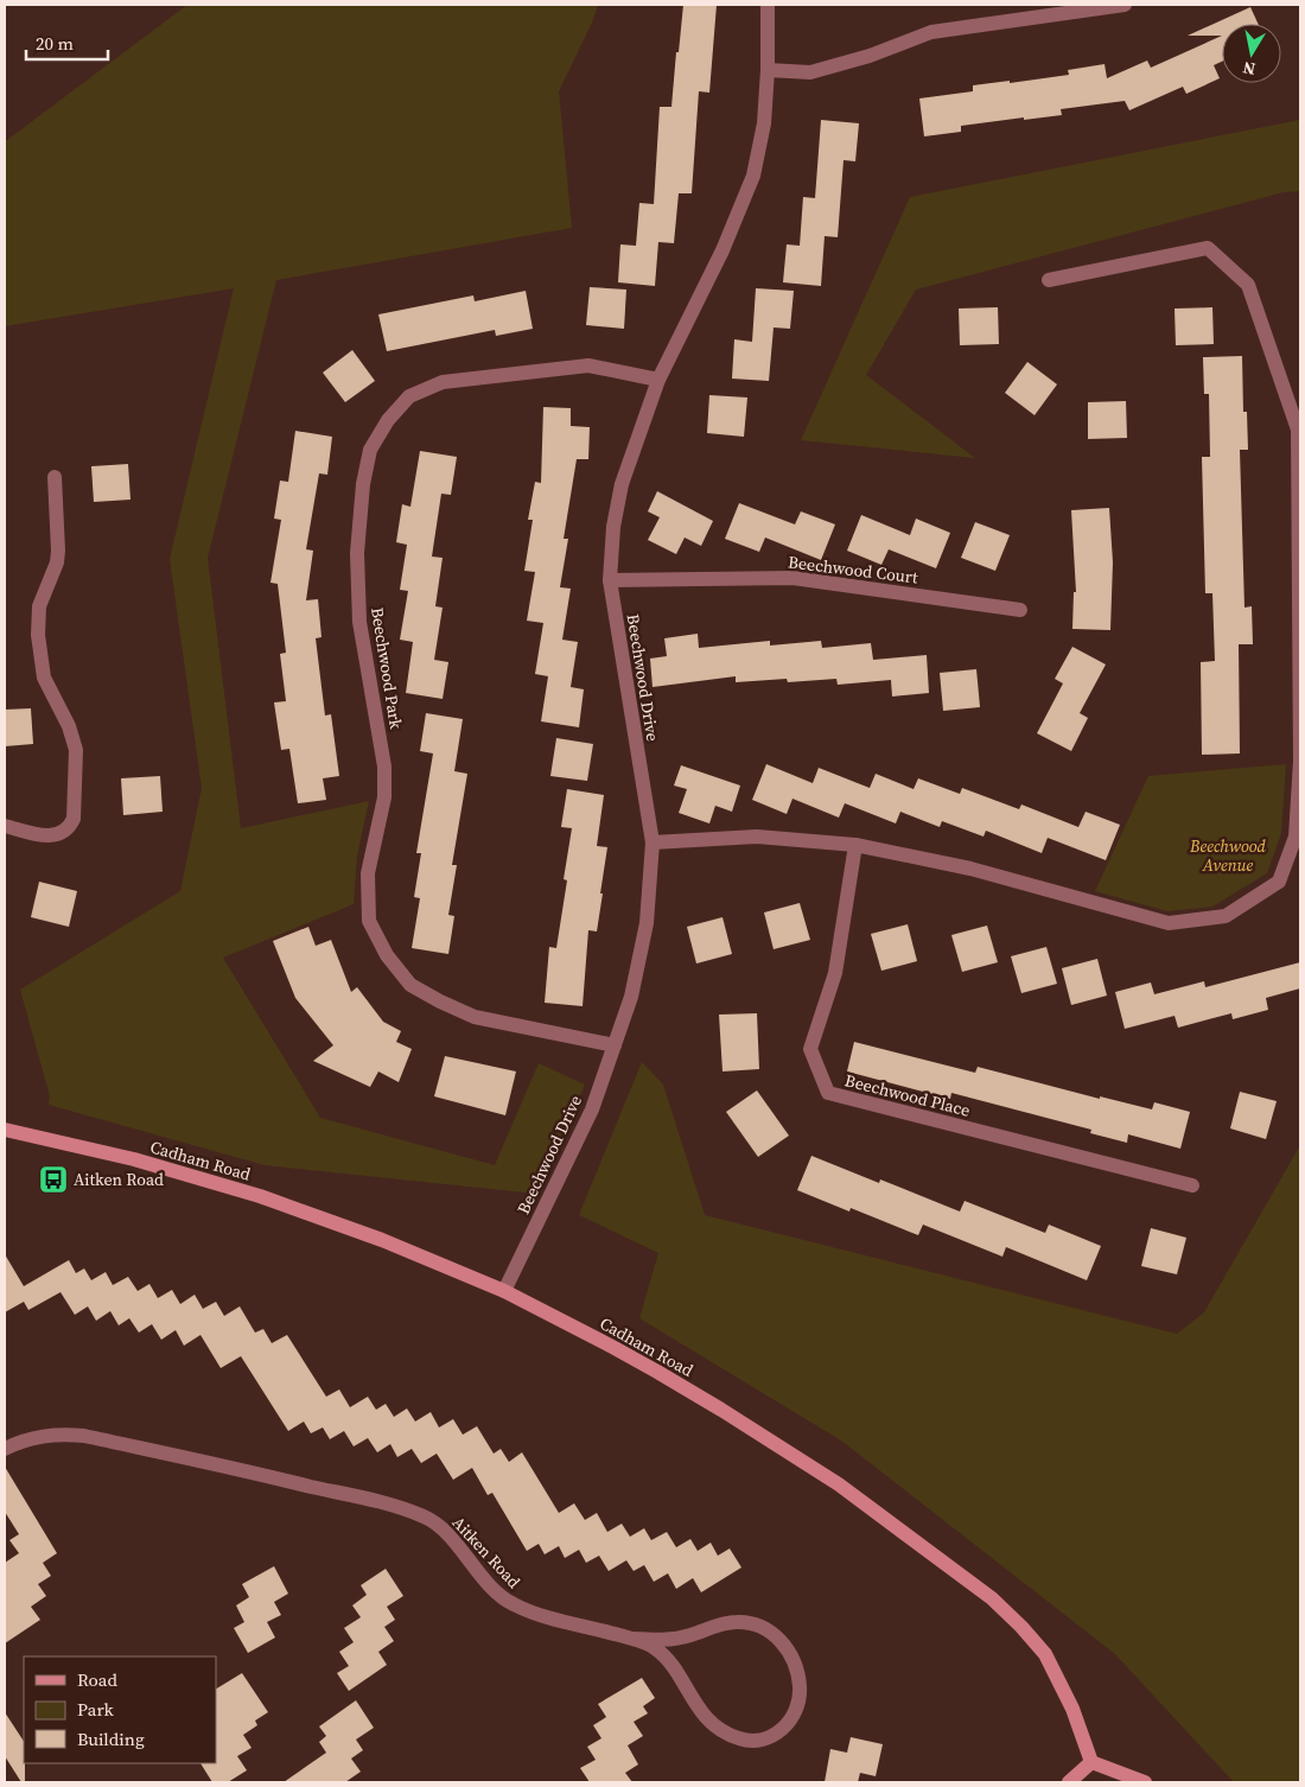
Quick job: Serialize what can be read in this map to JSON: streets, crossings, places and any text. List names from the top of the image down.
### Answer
{
  "streets": {
    "street": [
      "Beechwood Court",
      "Beechwood Park",
      "Beechwood Drive",
      "Beechwood Place",
      "Cadham Road",
      "Aitken Road"
    ]
  },
  "crossings": [
    ["Beechwood Court", "Beechwood Drive"],
    ["Beechwood Park", "Beechwood Drive"],
    ["Beechwood Drive", "Cadham Road"]
  ],
  "parks": ["Beechwood Avenue"],
  "places": {
    "bus stop": ["Aitken Road"]
  },
  "legend": ["Road", "Park", "Building"],
  "scale_bar": "20 m",
  "north": "bottom"
}
